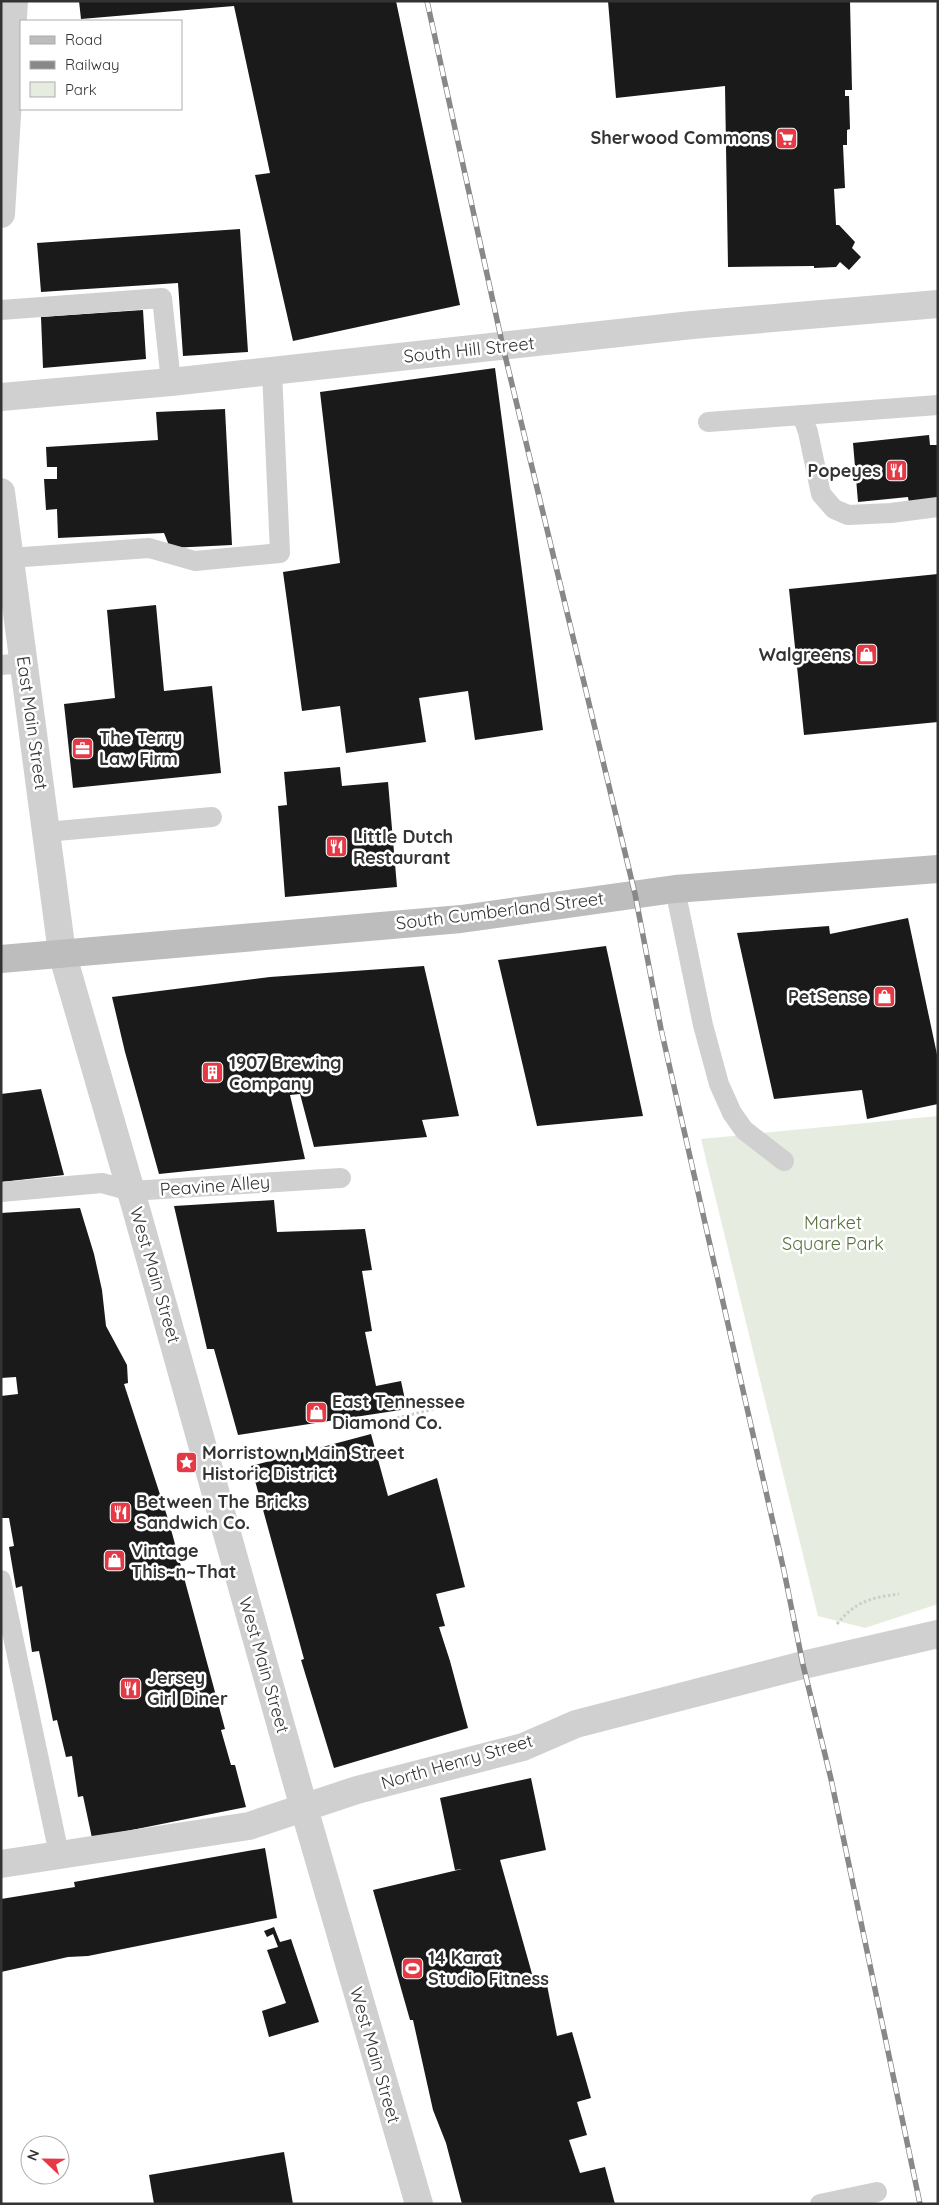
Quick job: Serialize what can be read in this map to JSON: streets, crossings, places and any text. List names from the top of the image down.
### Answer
{
  "streets": {
    "main road": ["South Cumberland Street"],
    "street": [
      "South Hill Street",
      "East Main Street",
      "West Main Street",
      "North Henry Street"
    ],
    "lane": ["Peavine Alley"]
  },
  "crossings": [
    ["East Main Street", "South Cumberland Street"],
    ["East Main Street", "West Main Street"],
    ["South Cumberland Street", "West Main Street"],
    ["Peavine Alley", "West Main Street"],
    ["West Main Street", "North Henry Street"]
  ],
  "parks": ["Market Square Park"],
  "places": {
    "supermarket": ["Sherwood Commons"],
    "restaurant": [
      "Popeyes",
      "Little Dutch Restaurant",
      "Between The Bricks Sandwich Co.",
      "Jersey Girl Diner"
    ],
    "shop": [
      "Walgreens",
      "PetSense",
      "East Tennessee Diamond Co.",
      "Vintage This~n~That"
    ],
    "office": ["The Terry Law Firm"],
    "building": ["1907 Brewing Company"],
    "place": ["Morristown Main Street Historic District"],
    "sports": ["14 Karat Studio Fitness"]
  },
  "legend": ["Road", "Railway", "Park"],
  "north": "left"
}
